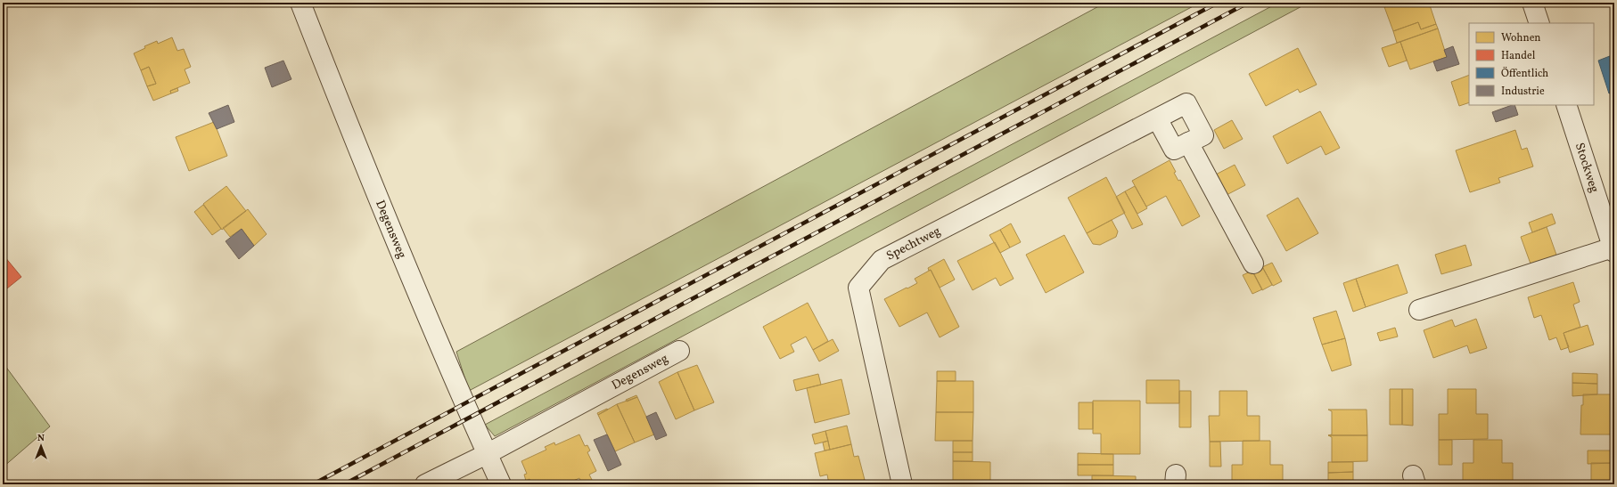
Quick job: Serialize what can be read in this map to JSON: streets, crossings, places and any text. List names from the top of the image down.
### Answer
{
  "streets": {
    "street": ["Stockweg", "Degensweg", "Spechtweg"]
  },
  "legend": [
    "Wohnen",
    "Handel",
    "Öffentlich",
    "Industrie"
  ],
  "north": "top"
}
